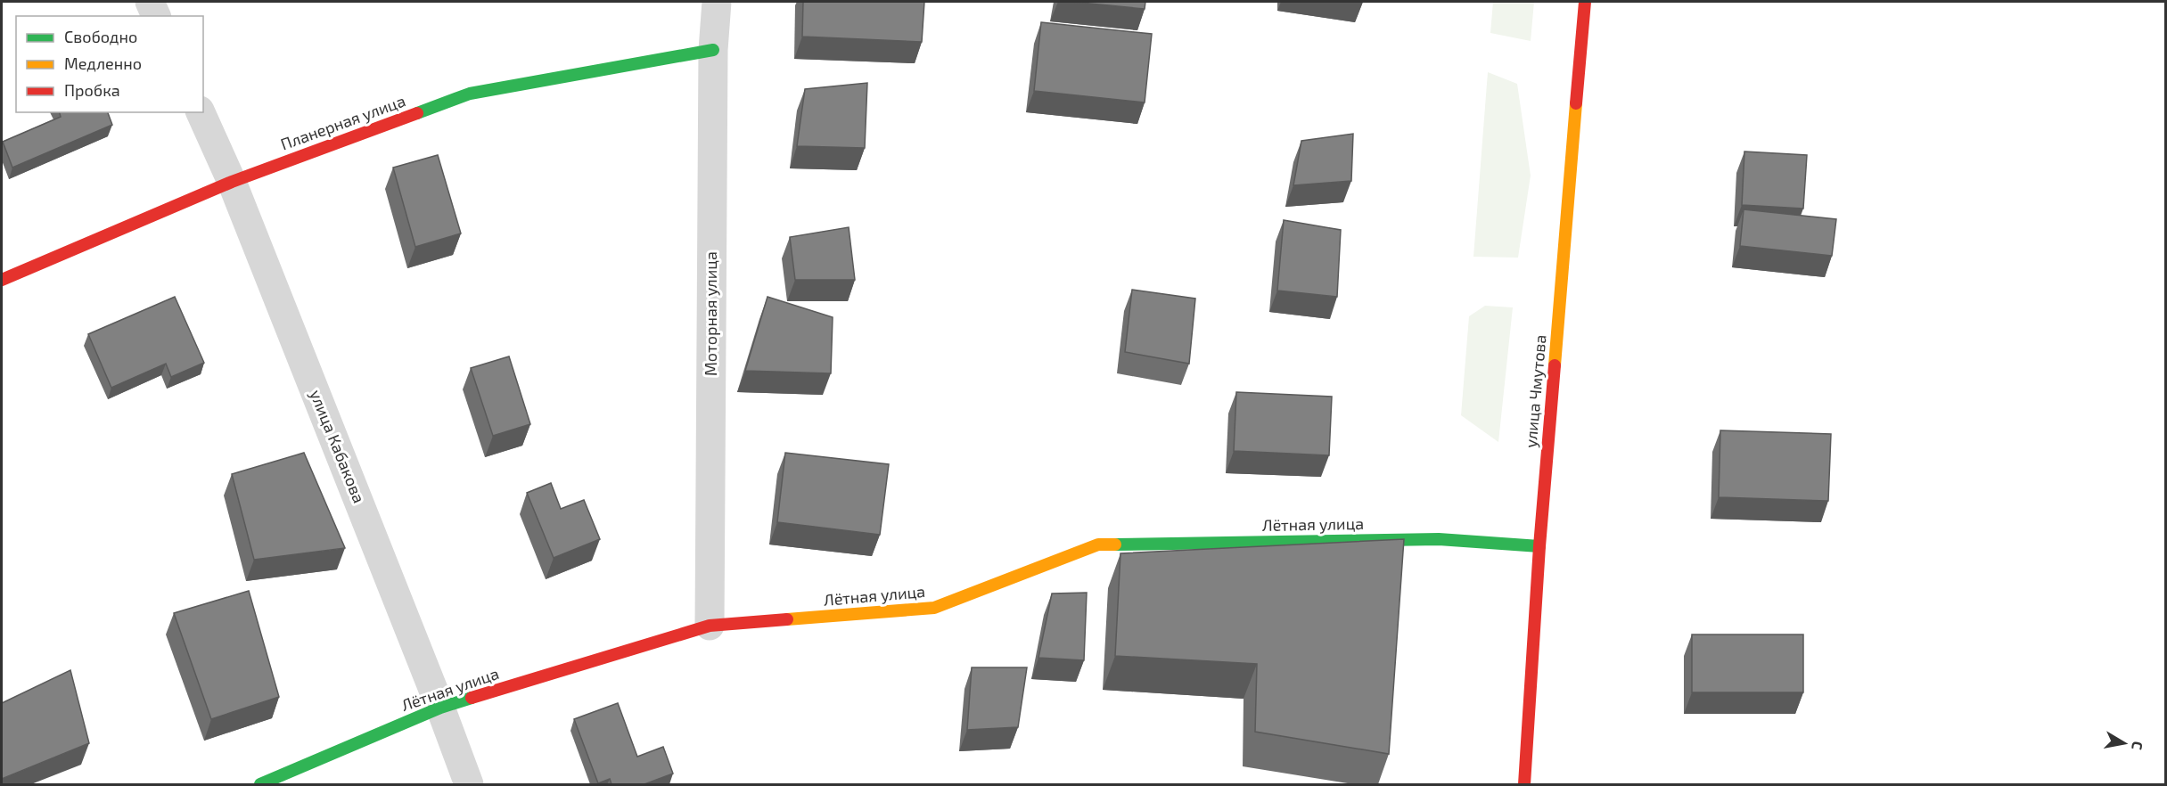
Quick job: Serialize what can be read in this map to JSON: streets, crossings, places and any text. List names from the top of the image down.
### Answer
{
  "streets": {
    "street": [
      "Планерная улица",
      "Моторная улица",
      "улица Чмутова",
      "улица Кабакова",
      "Лётная улица"
    ]
  },
  "crossings": [
    ["Планерная улица", "Моторная улица"],
    ["Планерная улица", "улица Кабакова"],
    ["Моторная улица", "Лётная улица"],
    ["улица Чмутова", "Лётная улица"],
    ["улица Кабакова", "Лётная улица"]
  ],
  "legend": ["Свободно", "Медленно", "Пробка"],
  "north": "right"
}
